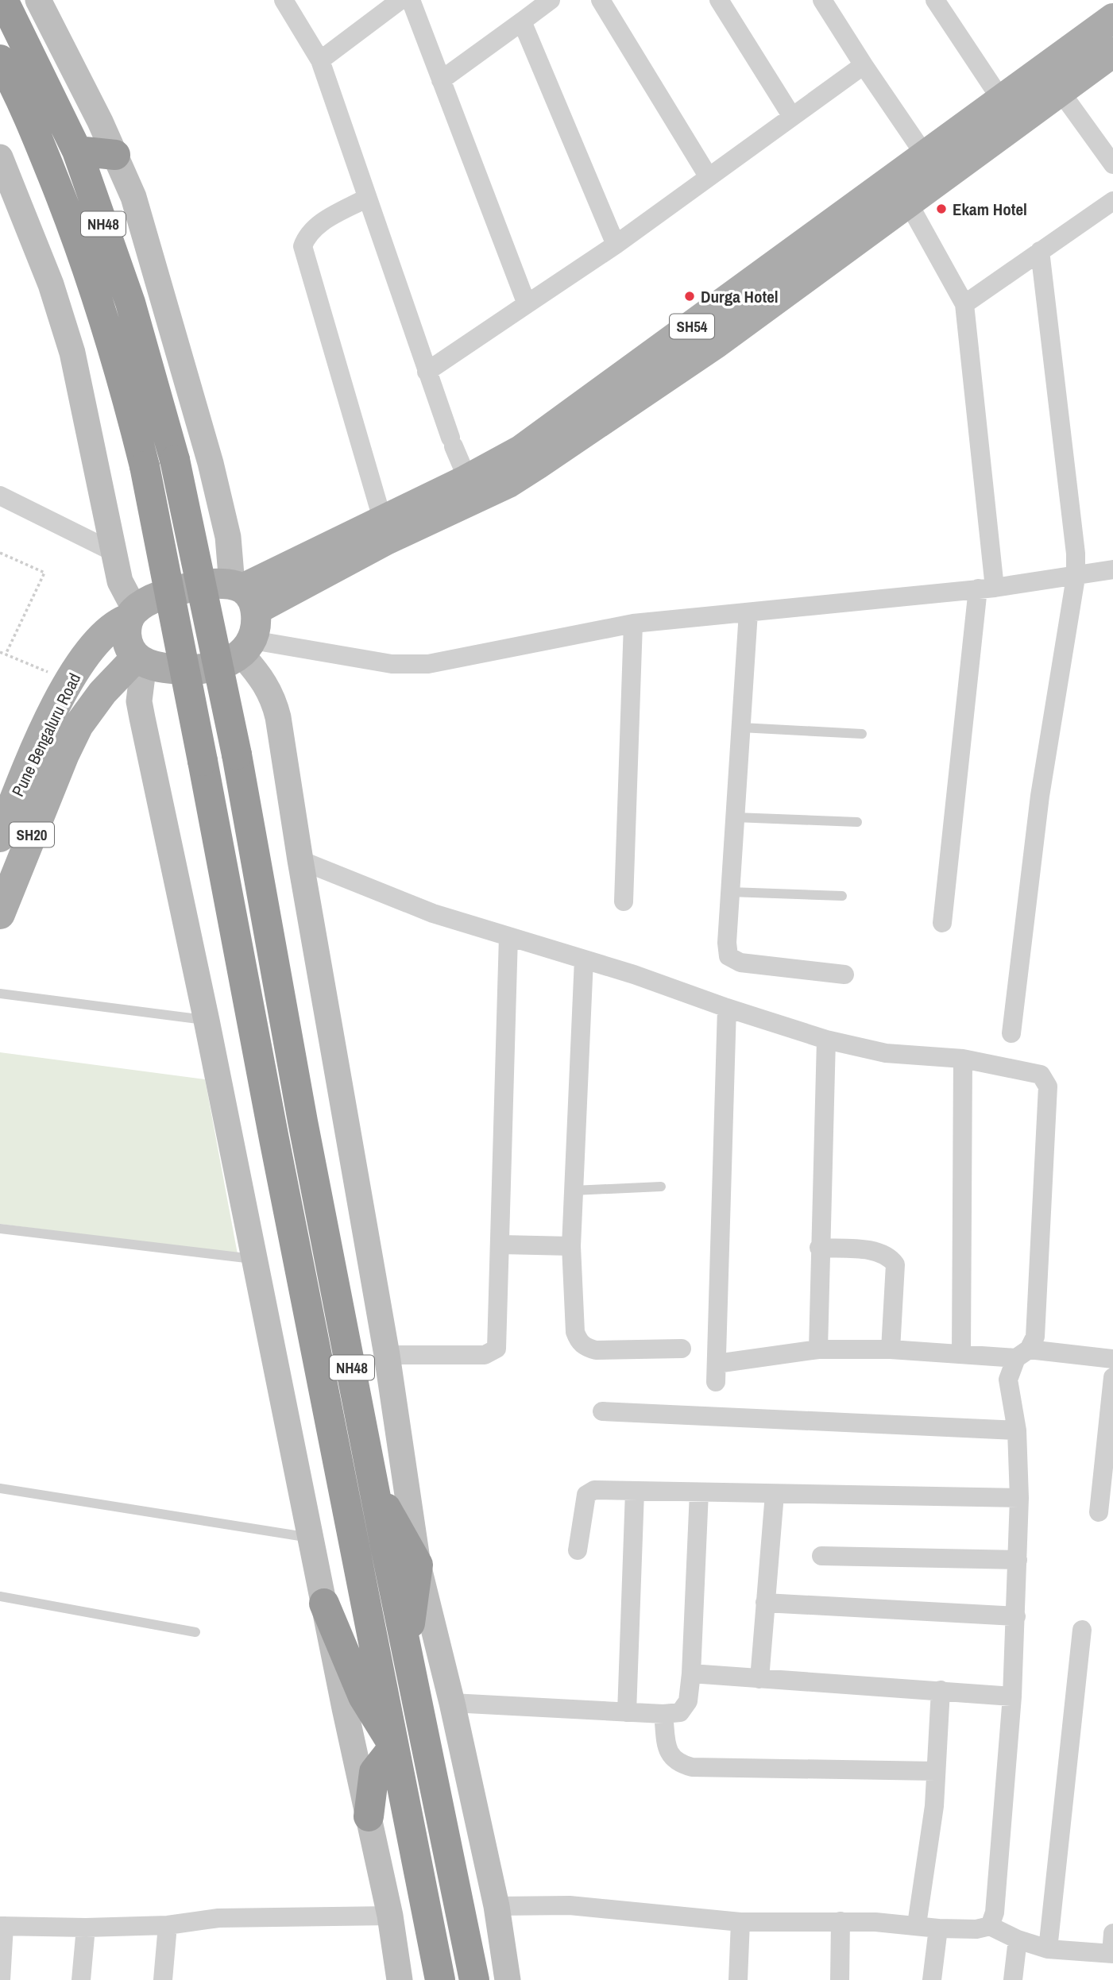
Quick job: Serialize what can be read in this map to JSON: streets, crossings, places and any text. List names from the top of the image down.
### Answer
{
  "streets": {
    "highway": ["NH48"],
    "main road": ["SH54", "Pune Bengaluru Road", "SH20"]
  },
  "crossings": [
    ["SH54", "Pune Bengaluru Road"]
  ],
  "places": ["Ekam Hotel", "Durga Hotel"]
}
